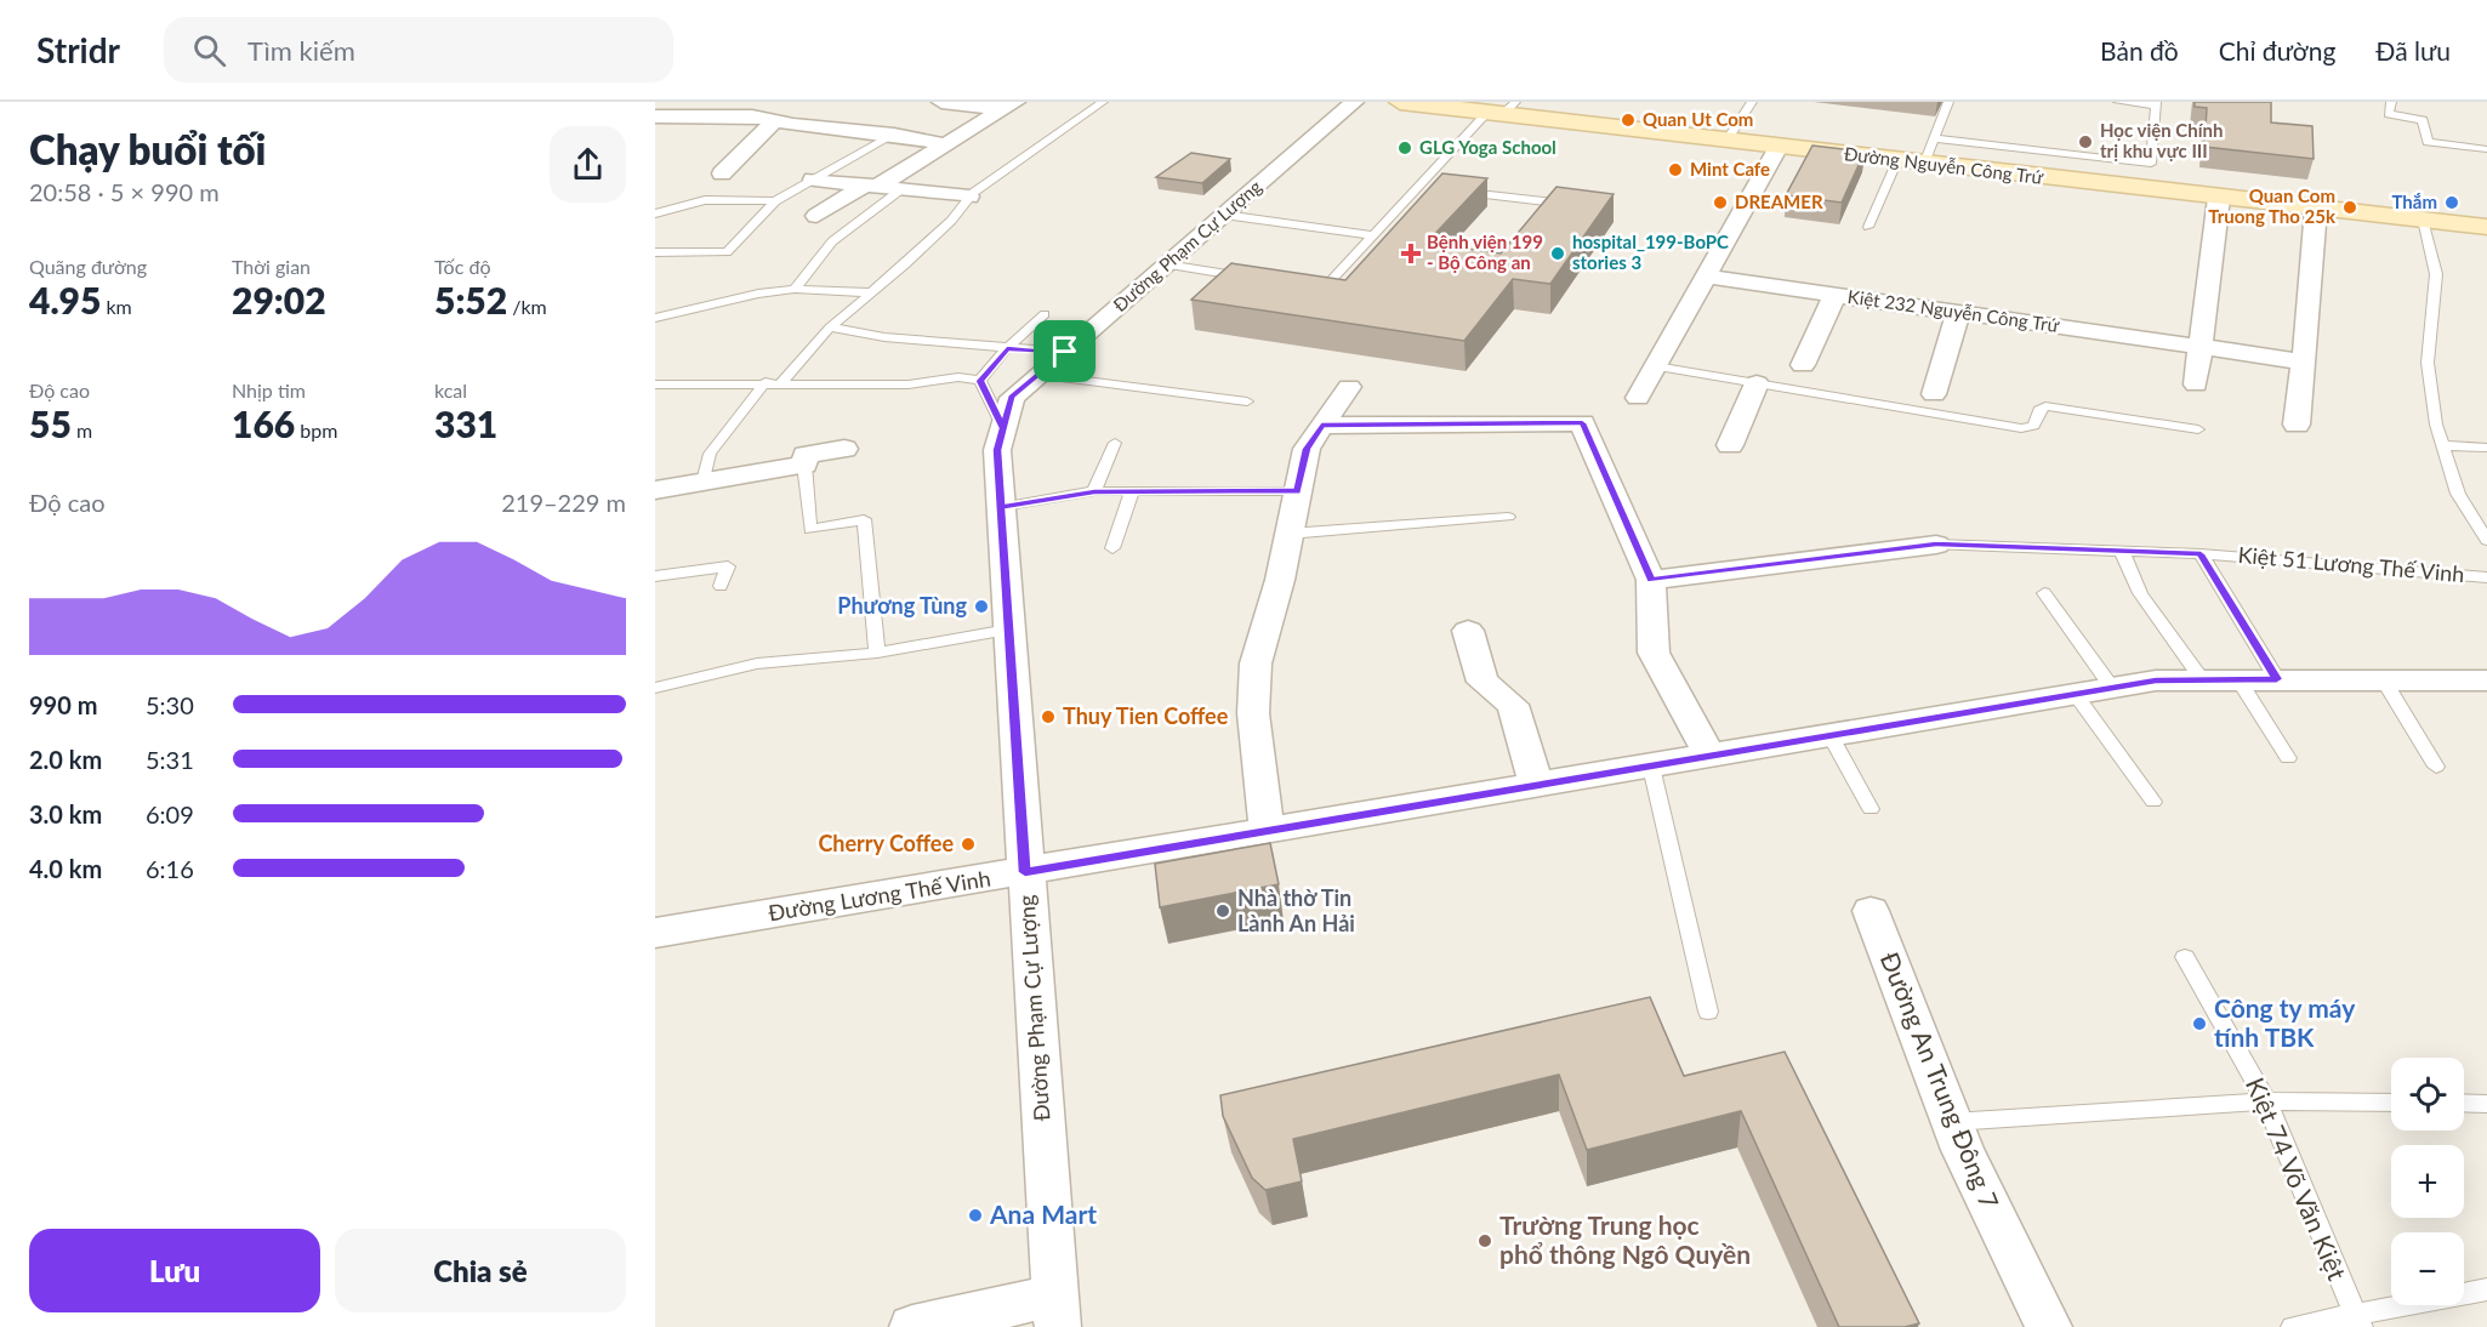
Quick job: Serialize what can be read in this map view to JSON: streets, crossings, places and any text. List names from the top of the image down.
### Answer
{
  "streets": {
    "street": [
      "Đường Nguyễn Công Trứ",
      "Đường Phạm Cự Lượng",
      "Kiệt 232 Nguyễn Công Trứ",
      "Kiệt 51 Lương Thế Vinh",
      "Đường Lương Thế Vinh",
      "Đường An Trung Đông 7"
    ],
    "lane": ["Kiệt 74 Võ Văn Kiệt"]
  },
  "crossings": [
    ["Đường Phạm Cự Lượng", "Đường Lương Thế Vinh"]
  ],
  "places": {
    "other": [
      "Quan Ut Com",
      "Học viện Chính trị khu vực III",
      "GLG Yoga School",
      "Mint Cafe",
      "DREAMER",
      "Thắm",
      "Quan Com Truong Tho 25k",
      "hospital_199-BoPC stories 3",
      "Phương Tùng",
      "Thuy Tien Coffee",
      "Cherry Coffee",
      "Nhà thờ Tin Lành An Hải",
      "Công ty máy tính TBK",
      "Ana Mart",
      "Trường Trung học phổ thông Ngô Quyền"
    ],
    "health": ["Bệnh viện 199 - Bộ Công an"]
  },
  "page": {
    "header": "Stridr",
    "search": "Tìm kiếm",
    "nav": ["Bản đồ", "Chỉ đường", "Đã lưu"],
    "heading": ["Chạy buổi tối", "20:58 · 5 × 990 m"],
    "stats": [
      ["Quãng đường", "4.95 km"],
      ["Thời gian", "29:02"],
      ["Tốc độ", "5:52 /km"],
      ["Độ cao", "55 m"],
      ["Nhịp tim", "166 bpm"],
      ["kcal", "331"]
    ],
    "chart": ["Độ cao", "219–229 m"],
    "list": [
      {
        "name": "990 m",
        "note": "5:30"
      },
      {
        "name": "2.0 km",
        "note": "5:31"
      },
      {
        "name": "3.0 km",
        "note": "6:09"
      },
      {
        "name": "4.0 km",
        "note": "6:16"
      }
    ],
    "map_buttons": ["+", "−"],
    "buttons": ["Lưu", "Chia sẻ"]
  }
}
